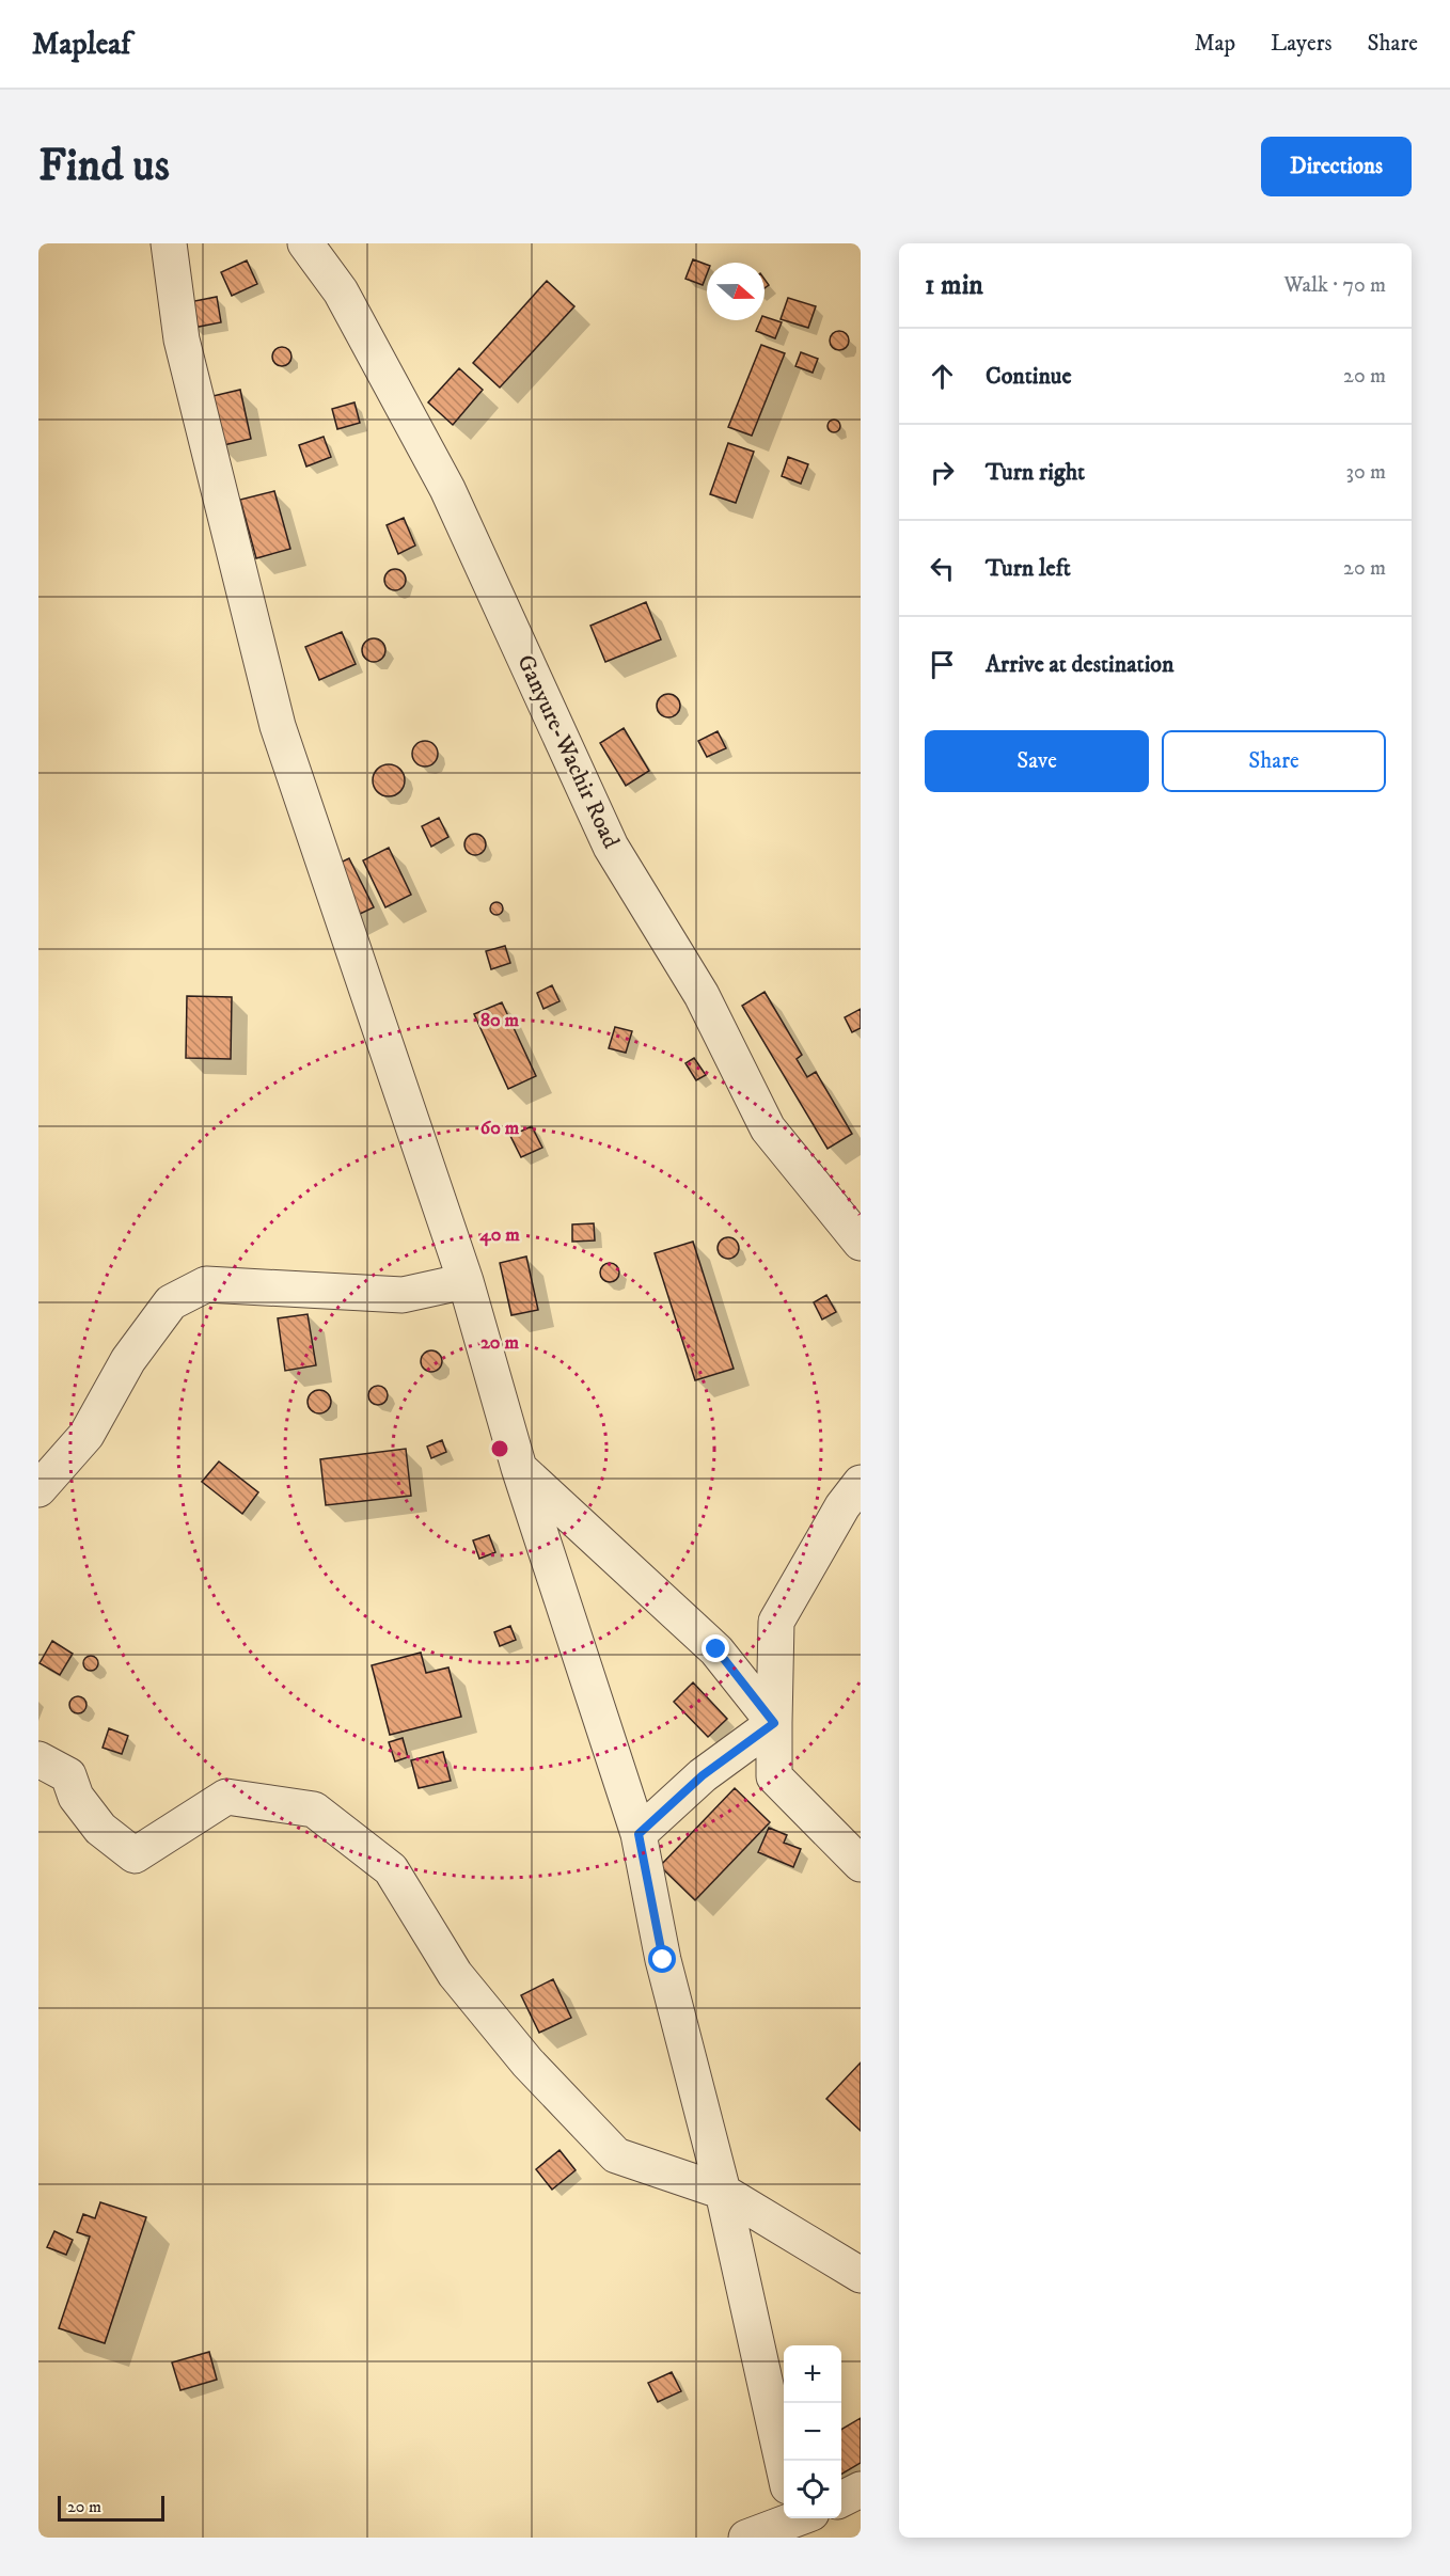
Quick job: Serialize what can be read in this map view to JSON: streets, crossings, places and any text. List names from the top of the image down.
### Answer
{
  "streets": {
    "street": ["Ganyure-Wachir Road"]
  },
  "scale_bar": "20 m",
  "north": "right",
  "page": {
    "header": "Mapleaf",
    "nav": ["Map", "Layers", "Share"],
    "buttons": [
      "Directions",
      ["Save", "Share"]
    ],
    "title": "Find us",
    "heading": ["1 min", "Walk · 70 m"],
    "list": [
      ["Continue", "20 m"],
      ["Turn right", "30 m"],
      ["Turn left", "20 m"],
      "Arrive at destination"
    ],
    "map_buttons": ["+", "−"],
    "scale": "20 m"
  },
  "rings": [
    "80 m",
    "60 m",
    "40 m",
    "20 m"
  ]
}
